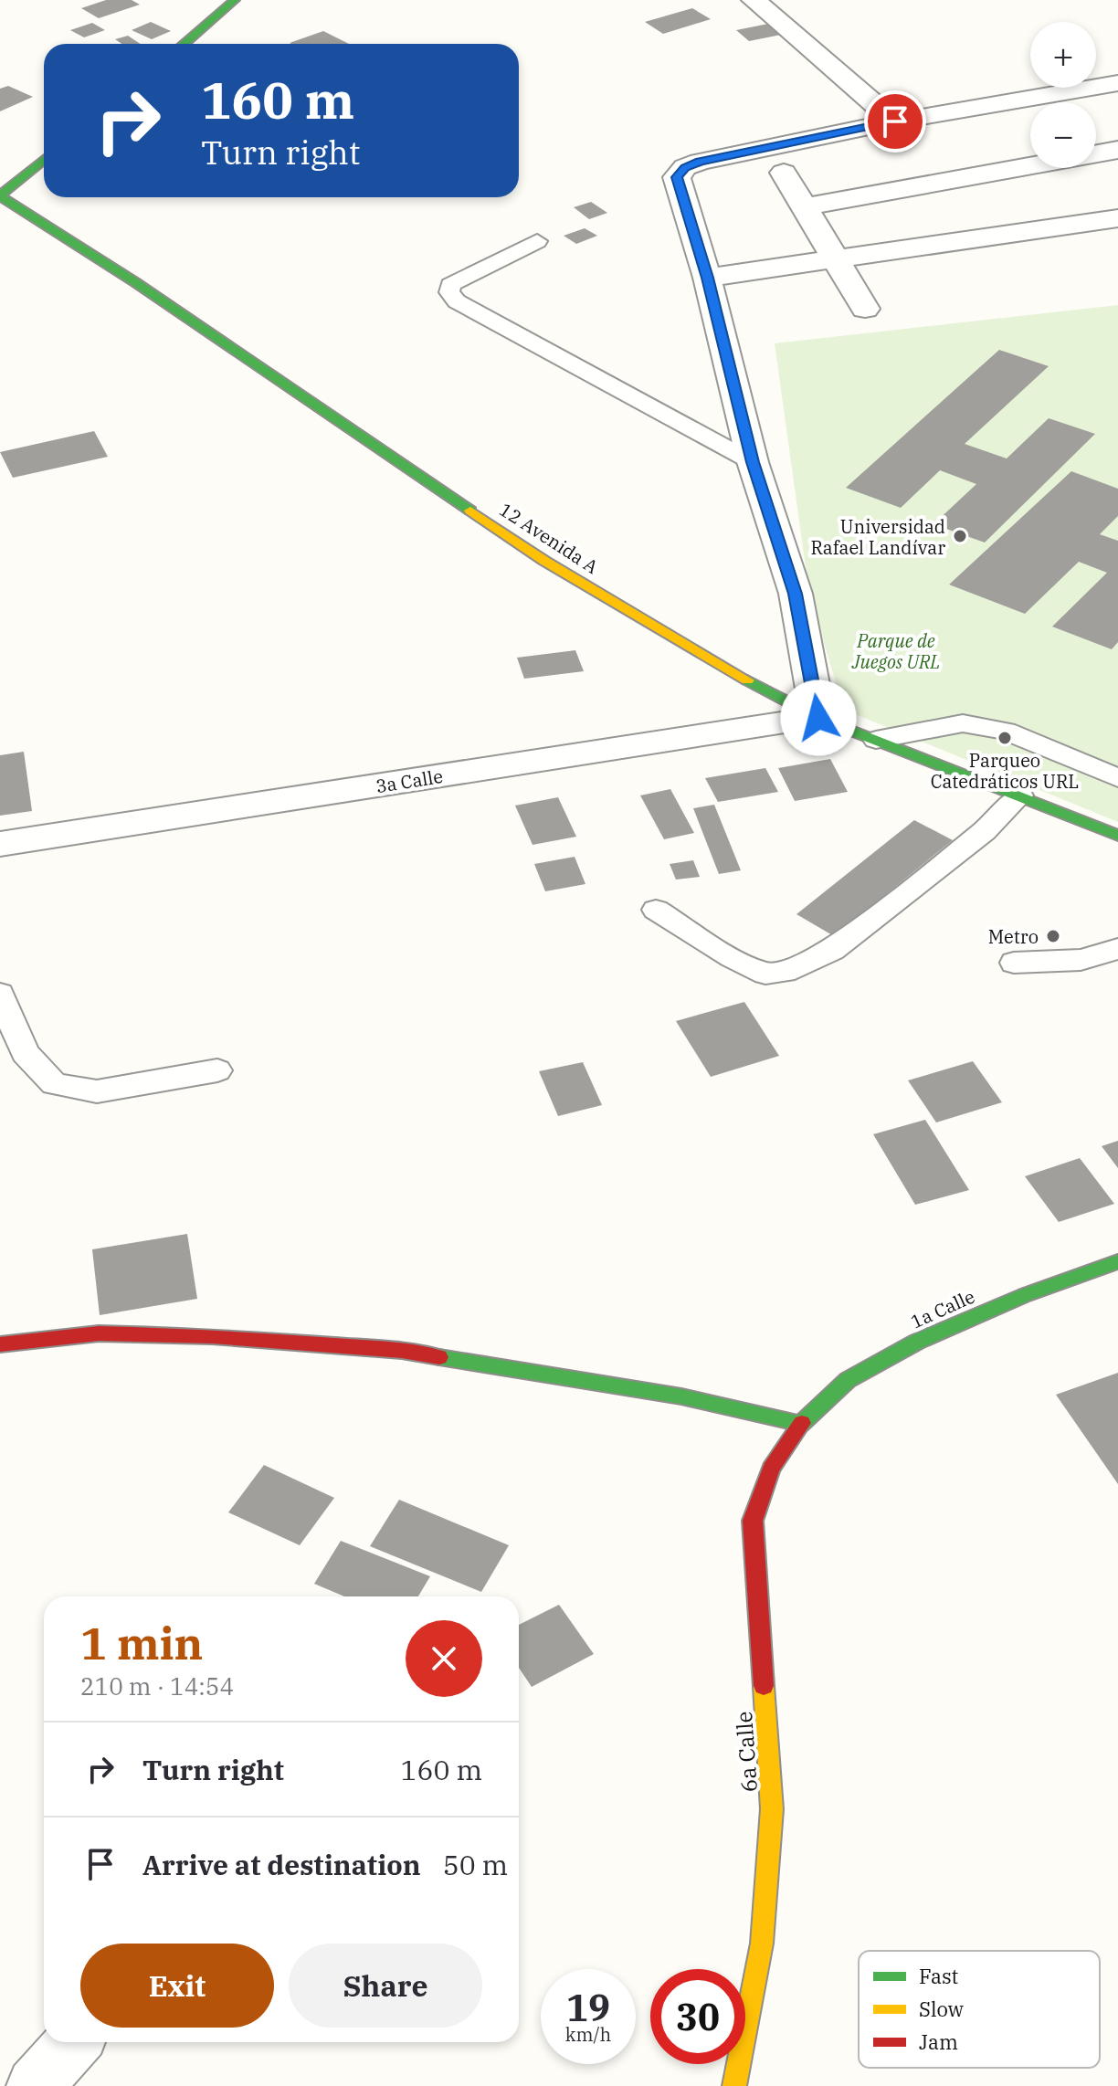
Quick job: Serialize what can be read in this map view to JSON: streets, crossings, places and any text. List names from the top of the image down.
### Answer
{
  "streets": {
    "main road": ["12 Avenida A", "1a Calle", "6a Calle"],
    "street": ["3a Calle"]
  },
  "crossings": [
    ["12 Avenida A", "3a Calle"],
    ["1a Calle", "6a Calle"]
  ],
  "parks": ["Parque de Juegos URL"],
  "places": ["Universidad Rafael Landívar", "Parqueo Catedráticos URL", "Metro"],
  "legend": ["Fast", "Slow", "Jam"],
  "page": {
    "map_buttons": ["+", "−"],
    "turn": ["160 m", "Turn right"],
    "heading": ["1 min", "210 m · 14:54"],
    "list": [
      {
        "name": "Turn right",
        "value": "160 m"
      },
      {
        "name": "Arrive at destination",
        "value": "50 m"
      }
    ],
    "buttons": ["Exit", "Share"],
    "speed": "19 km/h",
    "limit": "30"
  }
}
